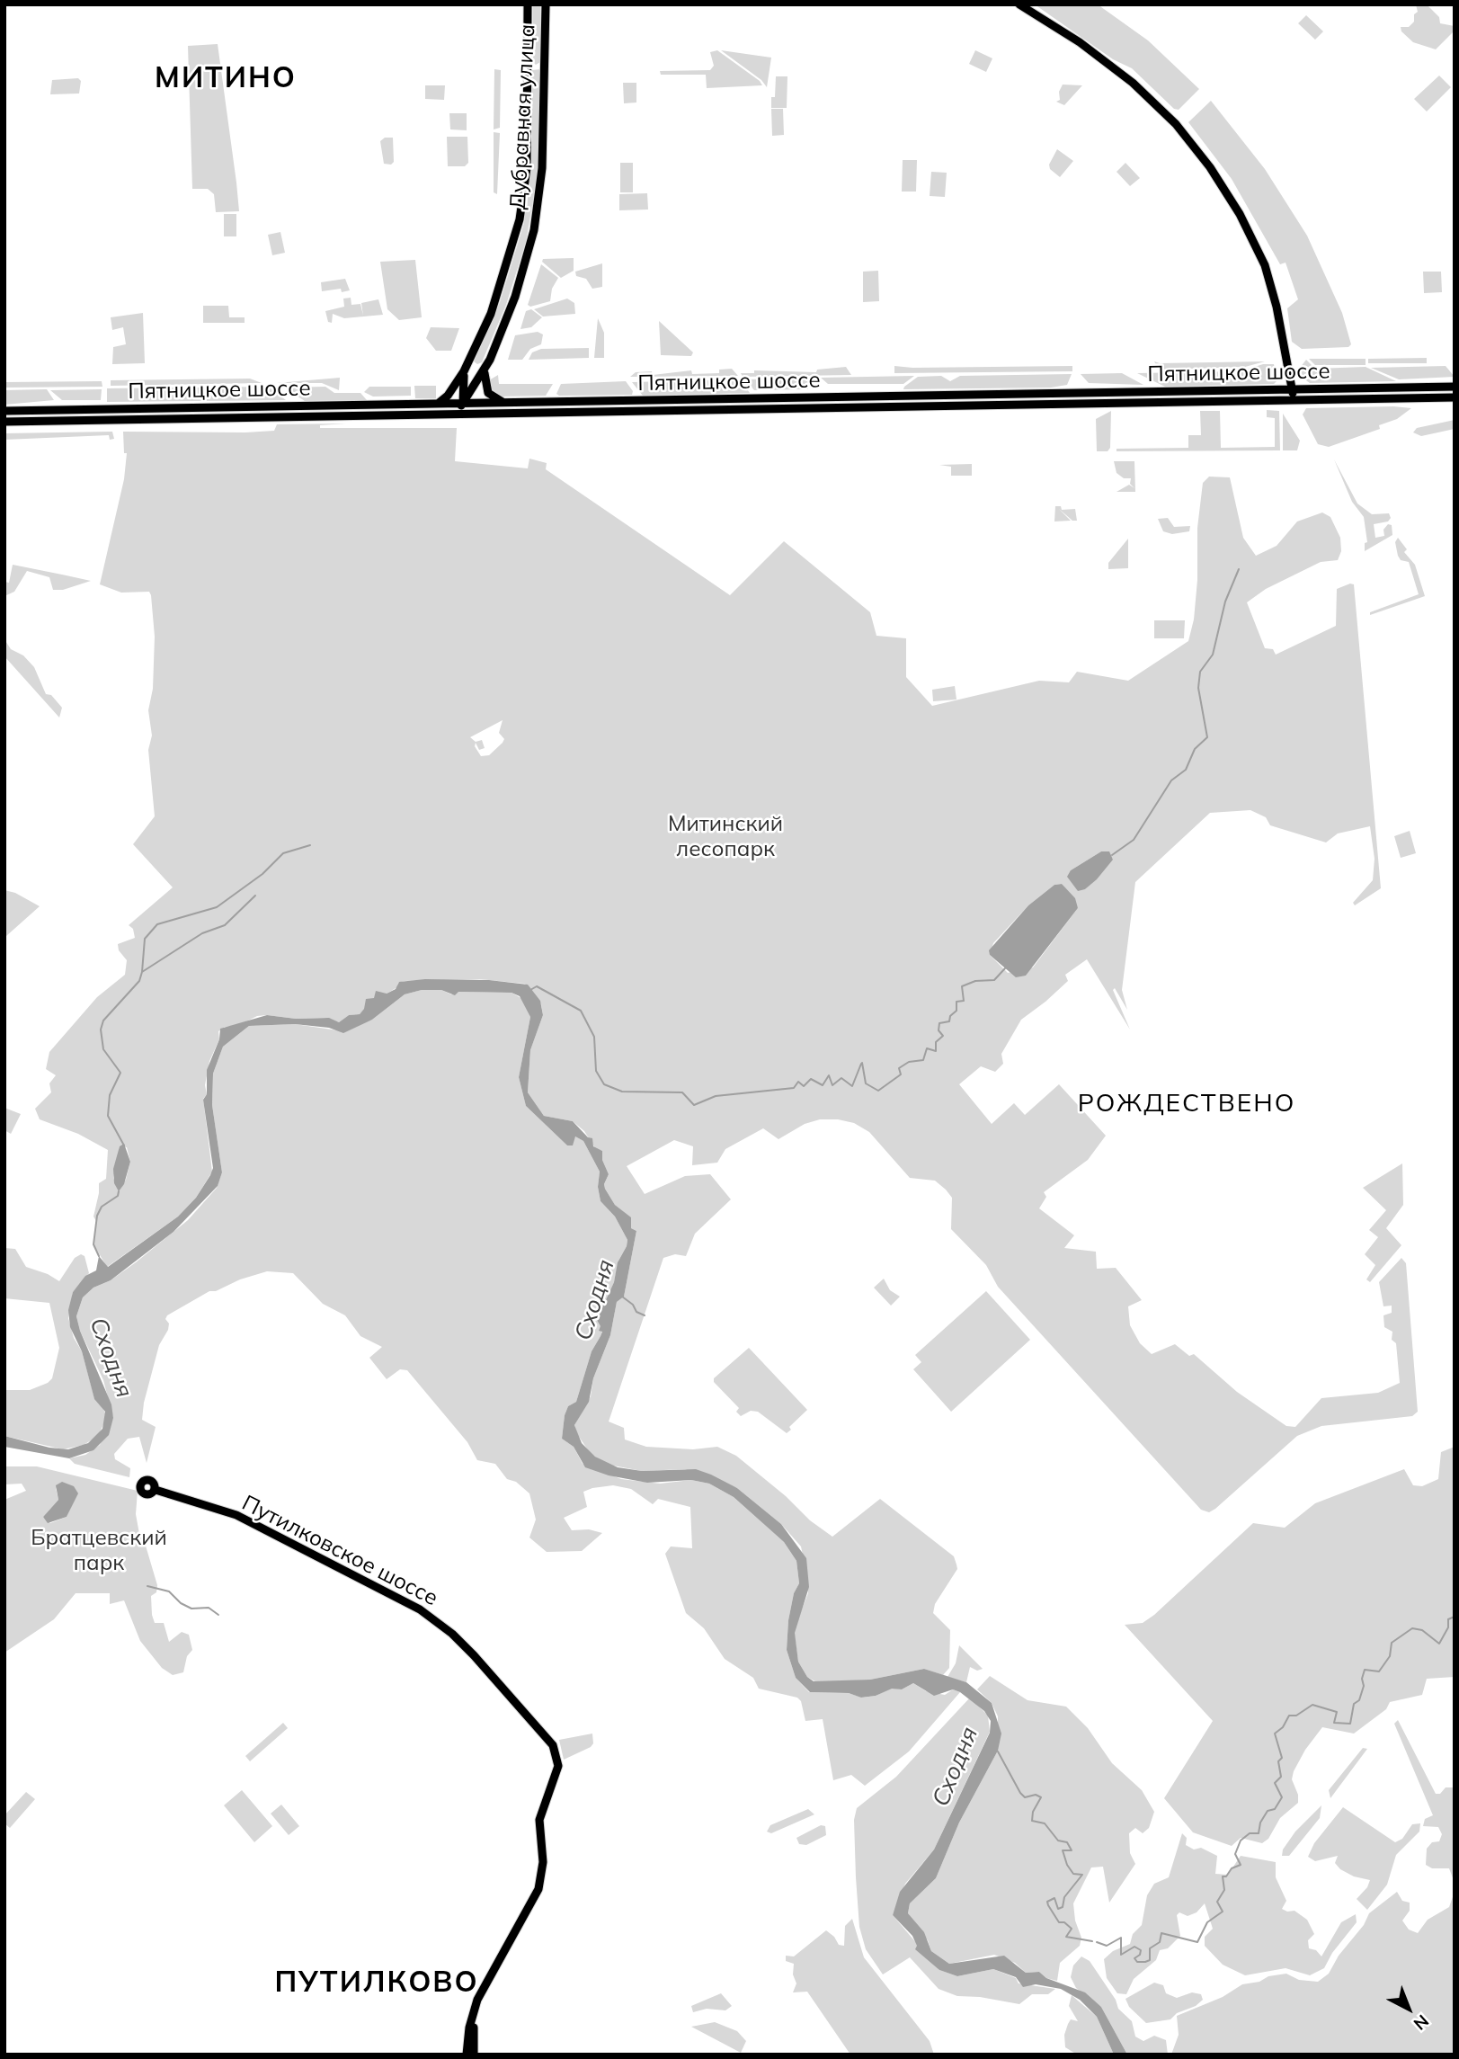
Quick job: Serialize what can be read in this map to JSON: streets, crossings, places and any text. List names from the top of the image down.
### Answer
{
  "streets": {
    "main road": ["Дубравная улица", "Пятницкое шоссе", "Путилковское шоссе"]
  },
  "crossings": [
    ["Дубравная улица", "Пятницкое шоссе"]
  ],
  "districts": ["МИТИНО", "РОЖДЕСТВЕНО", "ПУТИЛКОВО"],
  "water": ["Сходня"],
  "parks": ["Митинский лесопарк", "Братцевский парк"],
  "north": "bottom right"
}
